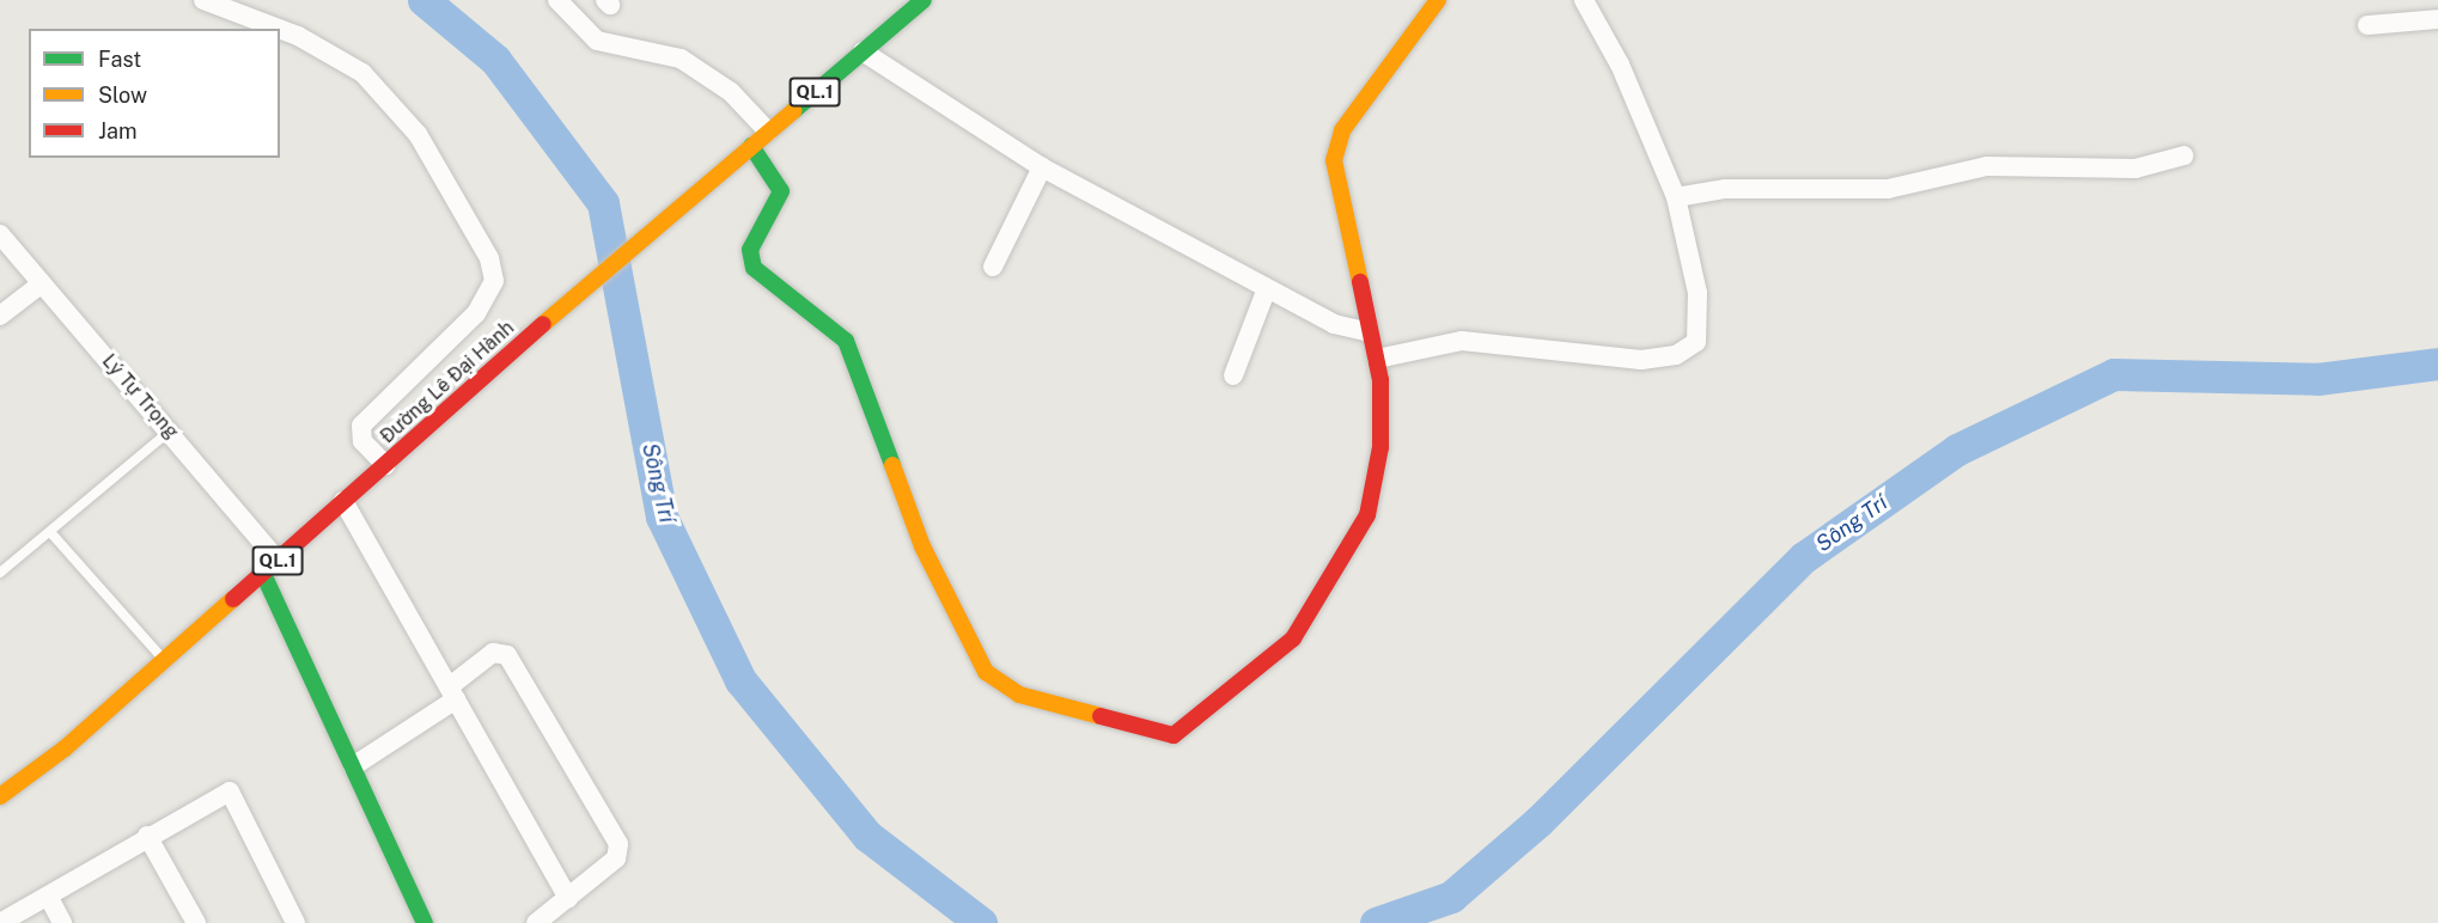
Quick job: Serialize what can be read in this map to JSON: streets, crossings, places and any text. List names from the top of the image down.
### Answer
{
  "streets": {
    "street": ["QL.1", "Đường Lê Đại Hành", "Lý Tự Trọng"]
  },
  "crossings": [
    ["Đường Lê Đại Hành", "Lý Tự Trọng"]
  ],
  "water": ["Sông Trí"],
  "legend": ["Fast", "Slow", "Jam"]
}
